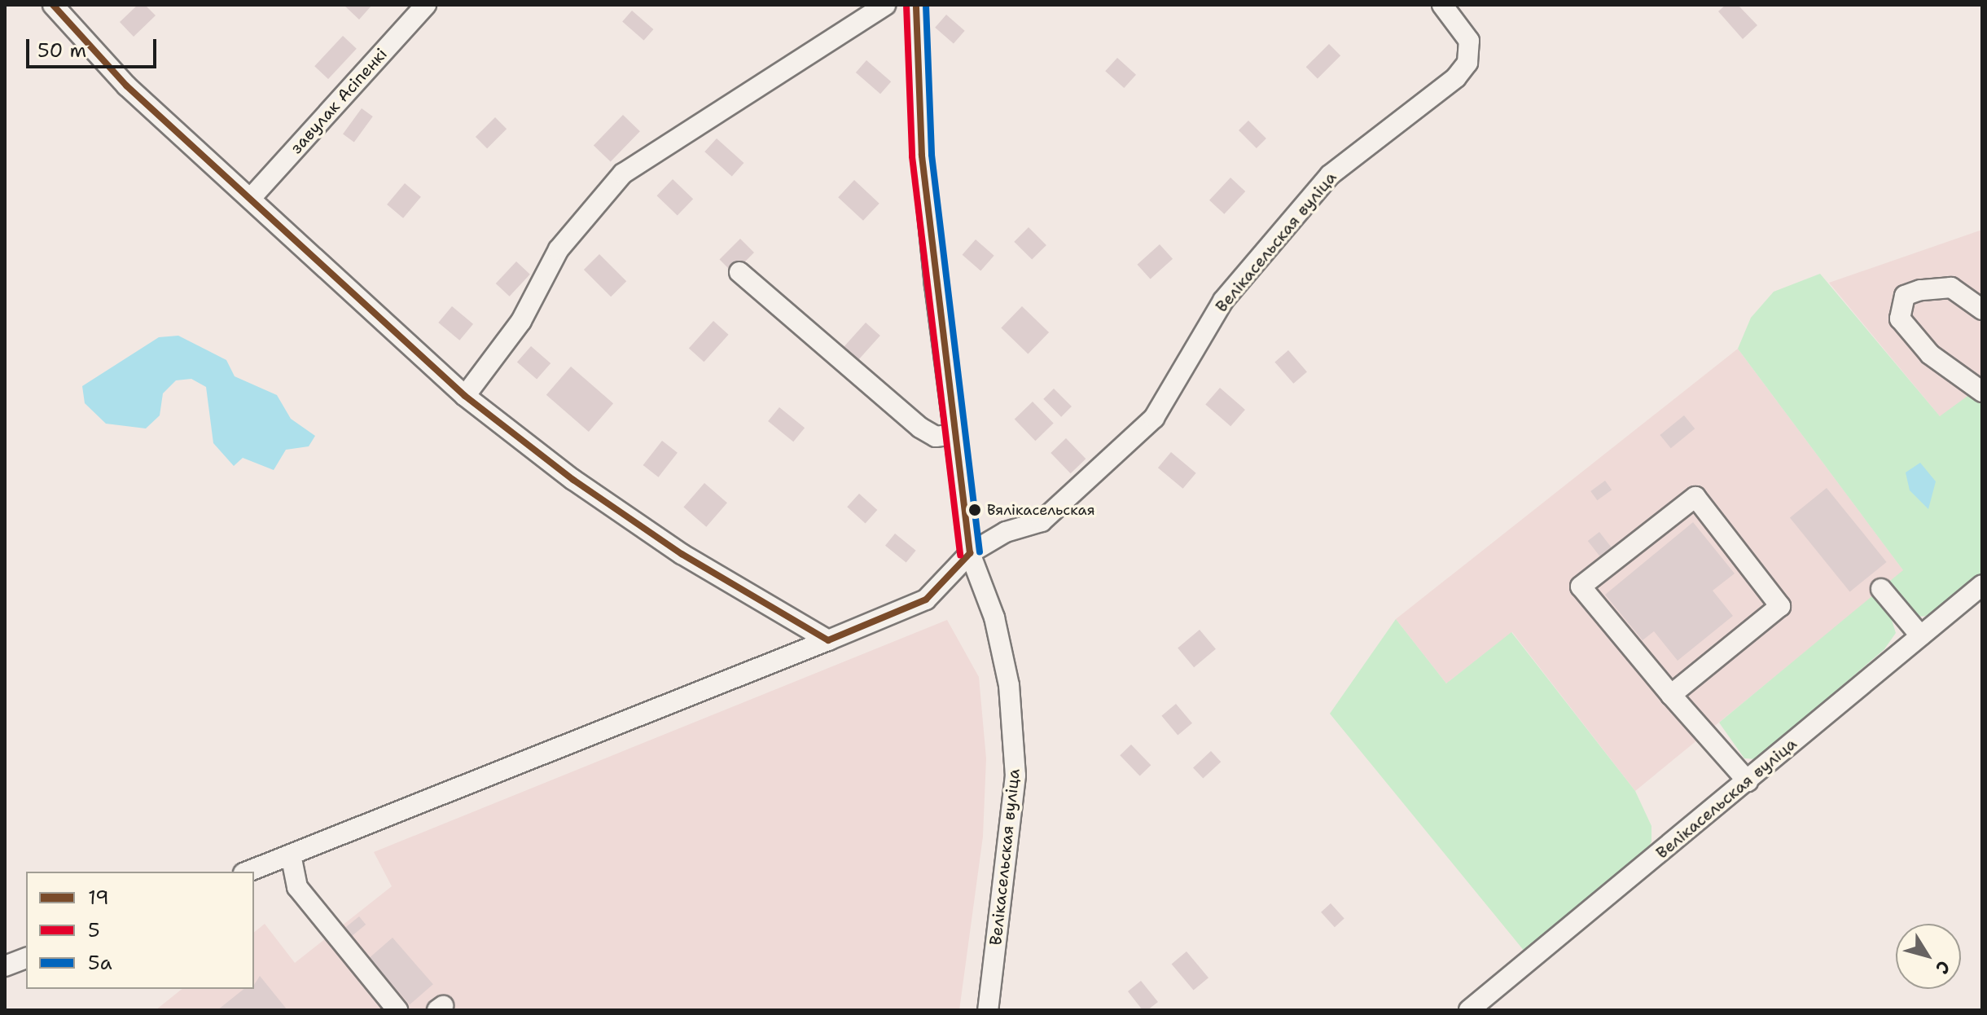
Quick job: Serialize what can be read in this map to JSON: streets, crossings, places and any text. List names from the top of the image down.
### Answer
{
  "streets": {
    "street": ["завулак Асіпенкі", "Велікасельская вуліца"]
  },
  "places": ["Вялікасельская"],
  "lines": ["transit line 19", "transit line 5", "transit line 5а"],
  "legend": ["19", "5", "5а"],
  "scale_bar": "50 m",
  "north": "bottom right"
}
